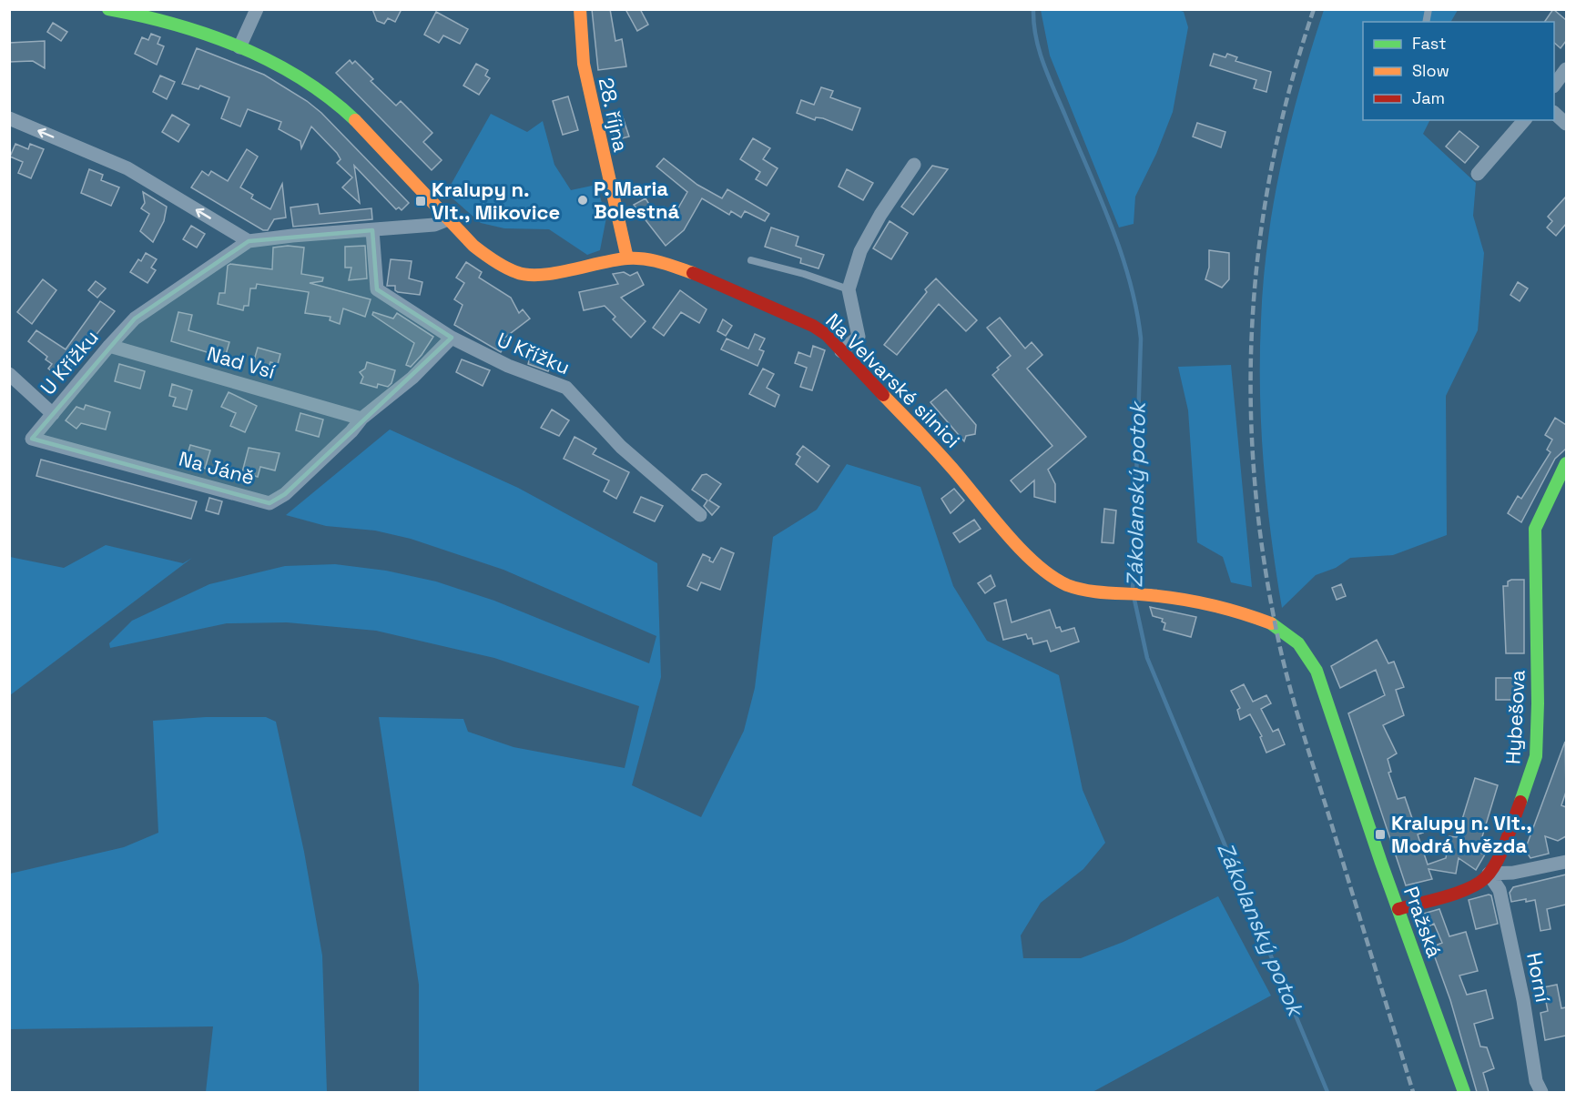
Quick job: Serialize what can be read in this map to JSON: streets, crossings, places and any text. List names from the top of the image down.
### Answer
{
  "streets": {
    "main road": [
      "28. října",
      "Na Velvarské silnici",
      "Hybešova",
      "Pražská"
    ],
    "street": [
      "U Křížku",
      "Nad Vsí",
      "Na Jáně",
      "Horní"
    ]
  },
  "crossings": [
    ["28. října", "Na Velvarské silnici"],
    ["U Křížku", "Nad Vsí"],
    ["U Křížku", "Na Velvarské silnici"],
    ["U Křížku", "Na Jáně"],
    ["Nad Vsí", "Na Jáně"],
    ["Na Velvarské silnici", "Pražská"],
    ["Hybešova", "Pražská"],
    ["Hybešova", "Horní"]
  ],
  "water": ["Zákolanský potok"],
  "places": {
    "other": ["P. Maria Bolestná"],
    "transit": ["Kralupy n. Vlt., Mikovice", "Kralupy n. Vlt., Modrá hvězda"]
  },
  "legend": ["Fast", "Slow", "Jam"]
}
